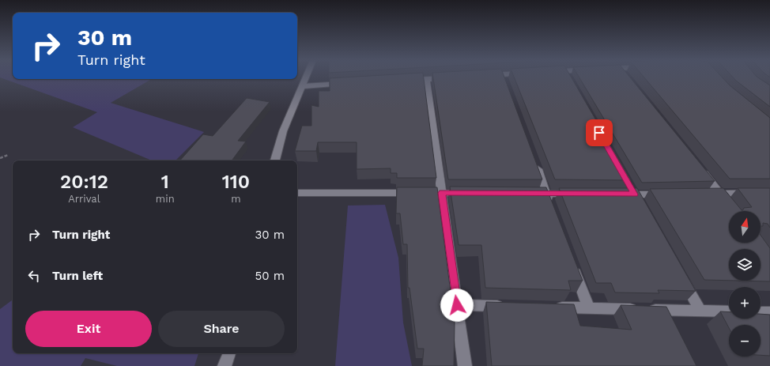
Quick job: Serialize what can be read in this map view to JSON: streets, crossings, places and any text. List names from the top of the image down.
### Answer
{
  "north": "top",
  "page": {
    "turn": ["30 m", "Turn right"],
    "eta": [
      "20:12",
      "Arrival",
      "1",
      "min",
      "110",
      "m"
    ],
    "map_buttons": ["+", "−"],
    "list": [
      {
        "name": "Turn right",
        "value": "30 m"
      },
      {
        "name": "Turn left",
        "value": "50 m"
      }
    ],
    "buttons": ["Exit", "Share"]
  }
}
